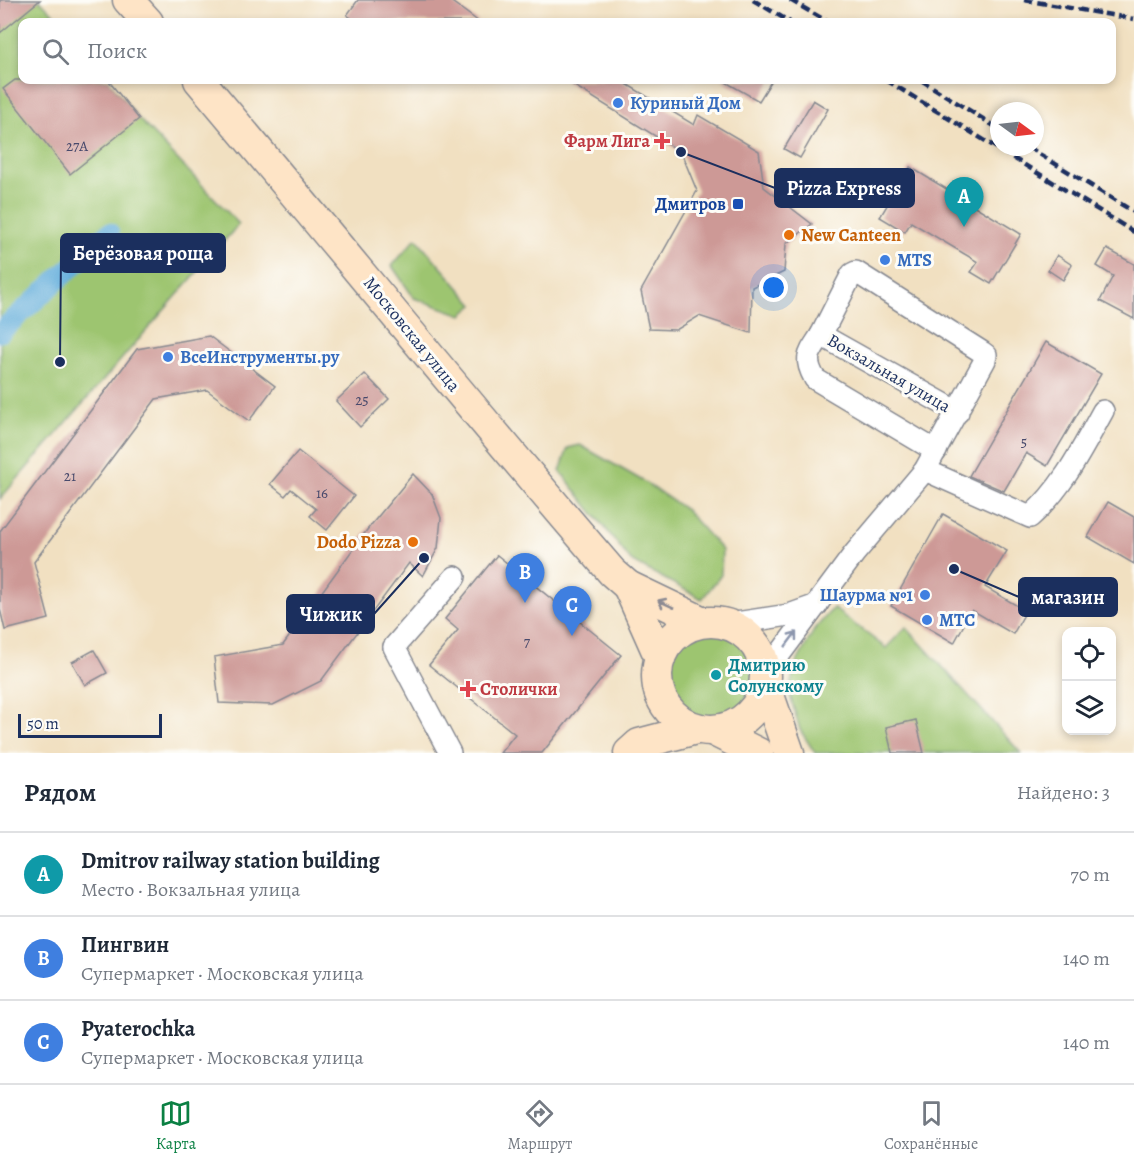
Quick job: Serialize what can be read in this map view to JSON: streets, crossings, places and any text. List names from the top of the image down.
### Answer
{
  "streets": {
    "main road": ["Московская улица"],
    "street": ["Вокзальная улица"]
  },
  "crossings": [
    ["Московская улица", "Вокзальная улица"]
  ],
  "places": {
    "other": [
      "Куриный Дом",
      "Pizza Express",
      "New Canteen",
      "MTS",
      "ВсеИнструменты.ру",
      "Берёзовая роща",
      "Dodo Pizza",
      "Чижик",
      "магазин",
      "Шаурма №1",
      "МТС",
      "Дмитрию Солунскому"
    ],
    "health": ["Фарм Лига", "Столички"],
    "transit": ["Дмитров"]
  },
  "house_numbers": [
    "27А",
    "25",
    "5",
    "21",
    "16",
    "7"
  ],
  "scale_bar": "50 m",
  "north": "right",
  "page": {
    "search": "Поиск",
    "pins": ["A", "B", "C"],
    "scale": "50 m",
    "heading": ["Рядом", "Найдено: 3"],
    "list": [
      {
        "mark": "A",
        "name": "Dmitrov railway station building",
        "note": "Место · Вокзальная улица",
        "value": "70 m"
      },
      {
        "mark": "B",
        "name": "Пингвин",
        "note": "Супермаркет · Московская улица",
        "value": "140 m"
      },
      {
        "mark": "C",
        "name": "Pyaterochka",
        "note": "Супермаркет · Московская улица",
        "value": "140 m"
      }
    ],
    "nav": ["Карта", "Маршрут", "Сохранённые"]
  }
}
